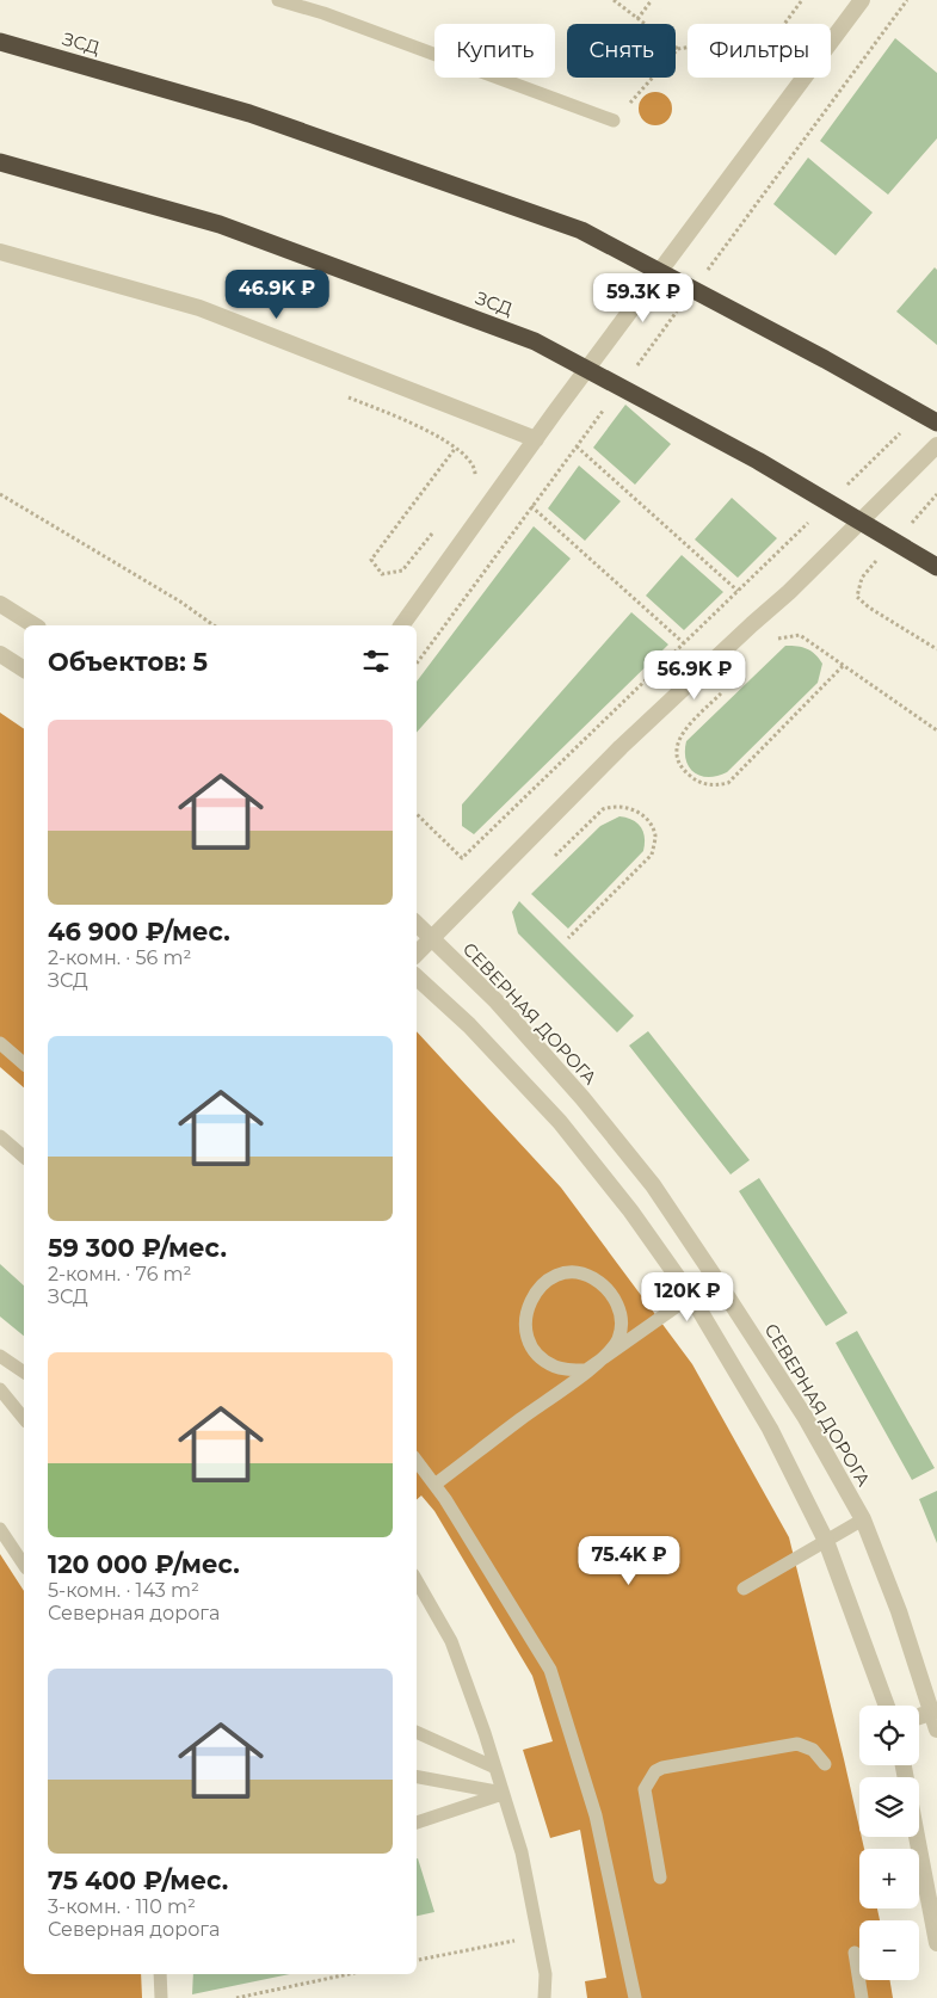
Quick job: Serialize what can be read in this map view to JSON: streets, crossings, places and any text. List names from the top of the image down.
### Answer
{
  "streets": {
    "highway": ["ЗСД"],
    "street": ["СЕВЕРНАЯ ДОРОГА"]
  },
  "page": {
    "chip": ["Купить", "Снять", "Фильтры"],
    "price": [
      "46.9K ₽",
      "59.3K ₽",
      "56.9K ₽",
      "120K ₽",
      "75.4K ₽"
    ],
    "heading": "Объектов: 5",
    "list": [
      {
        "name": "46 900 ₽/мес.",
        "note": "2-комн. · 56 m² · ЗСД"
      },
      {
        "name": "59 300 ₽/мес.",
        "note": "2-комн. · 76 m² · ЗСД"
      },
      {
        "name": "120 000 ₽/мес.",
        "note": "5-комн. · 143 m² · Северная дорога"
      },
      {
        "name": "75 400 ₽/мес.",
        "note": "3-комн. · 110 m² · Северная дорога"
      }
    ],
    "map_buttons": ["+", "−"]
  }
}
